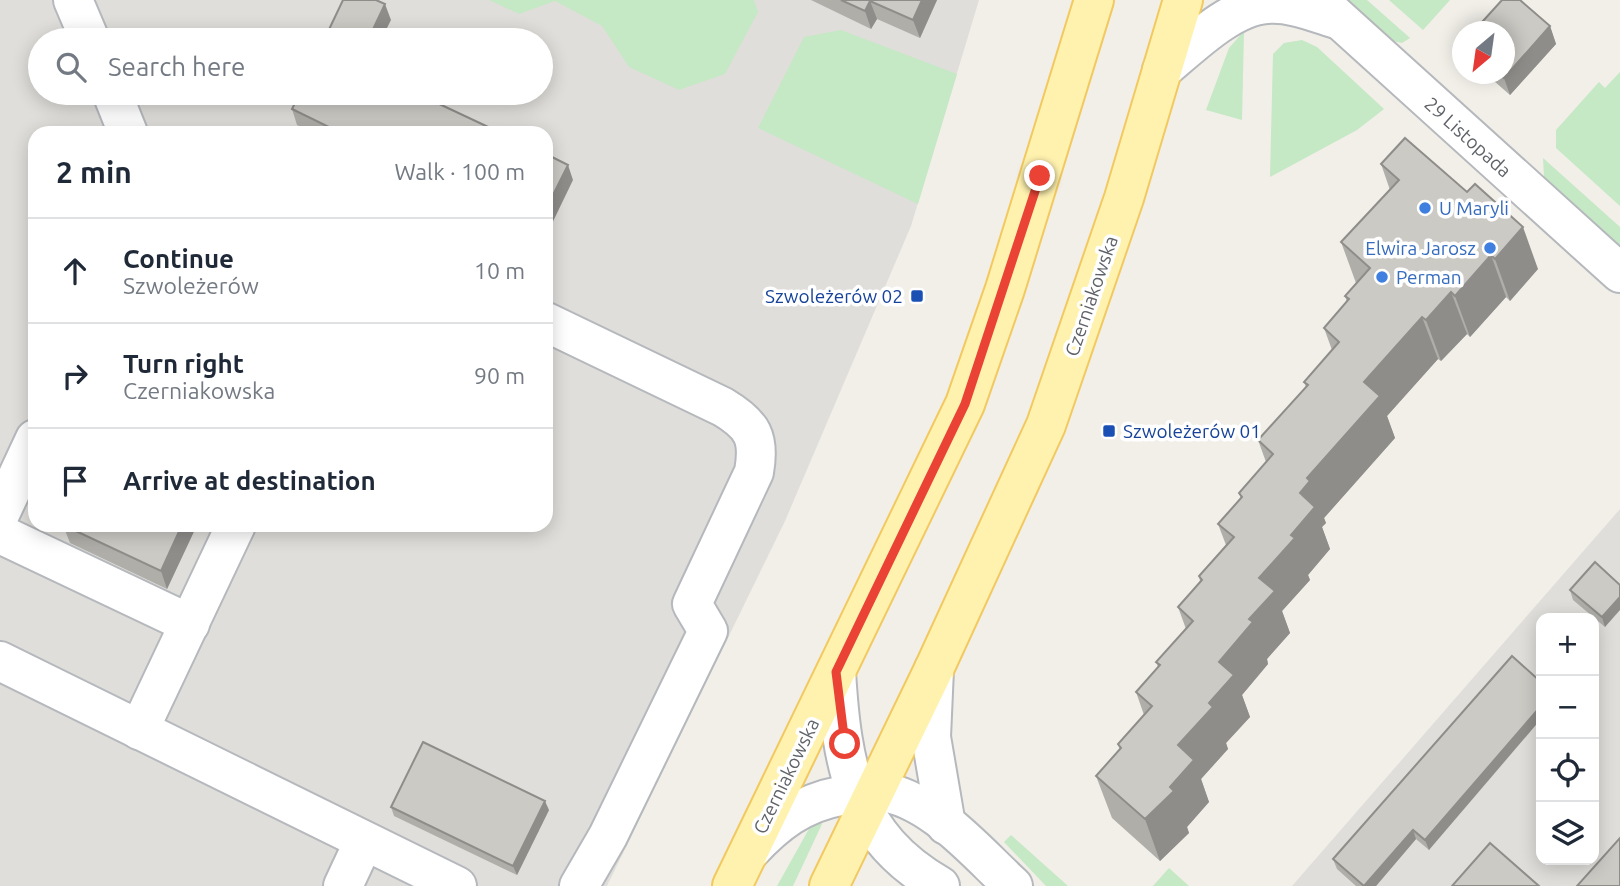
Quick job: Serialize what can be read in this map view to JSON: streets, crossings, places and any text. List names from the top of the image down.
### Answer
{
  "streets": {
    "main road": ["Czerniakowska"],
    "street": ["29 Listopada"]
  },
  "places": {
    "other": ["U Maryli", "Elwira Jarosz", "Perman"],
    "transit": ["Szwoleżerów 02", "Szwoleżerów 01"]
  },
  "north": "bottom left",
  "page": {
    "search": "Search here",
    "heading": ["2 min", "Walk · 100 m"],
    "list": [
      ["Continue", "Szwoleżerów", "10 m"],
      ["Turn right", "Czerniakowska", "90 m"],
      "Arrive at destination"
    ],
    "map_buttons": ["+", "−"]
  }
}
